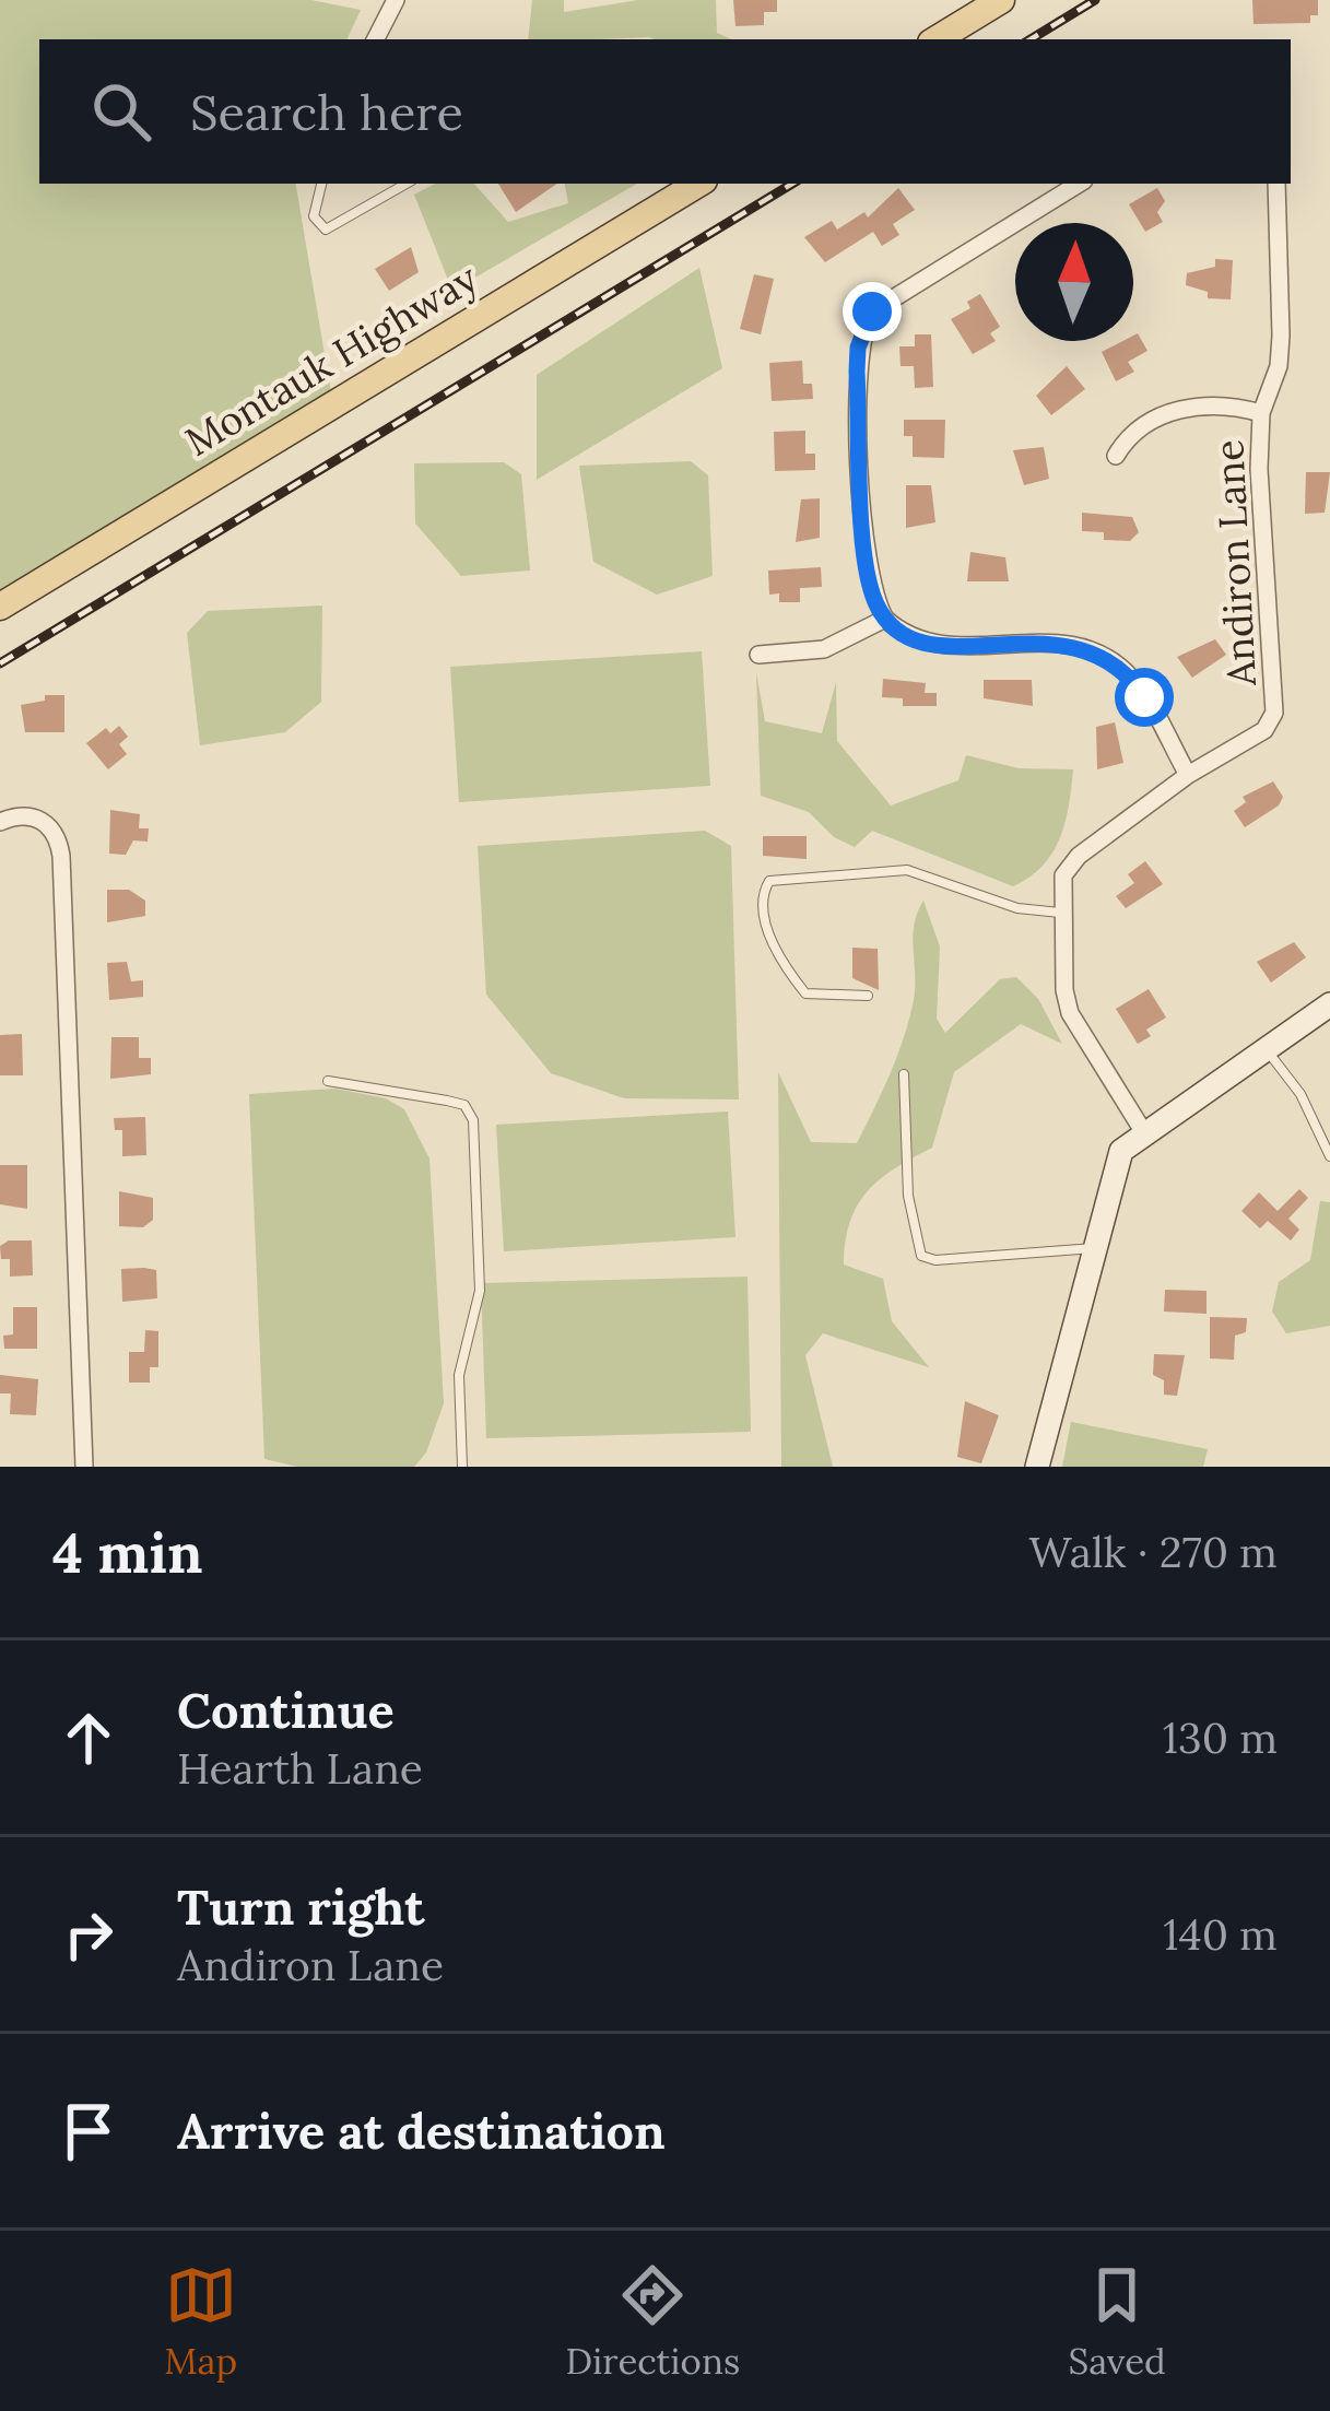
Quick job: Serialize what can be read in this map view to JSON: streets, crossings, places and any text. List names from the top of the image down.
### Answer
{
  "streets": {
    "main road": ["Montauk Highway"],
    "street": ["Andiron Lane"]
  },
  "north": "top",
  "page": {
    "search": "Search here",
    "heading": ["4 min", "Walk · 270 m"],
    "list": [
      ["Continue", "Hearth Lane", "130 m"],
      ["Turn right", "Andiron Lane", "140 m"],
      "Arrive at destination"
    ],
    "nav": ["Map", "Directions", "Saved"]
  }
}
